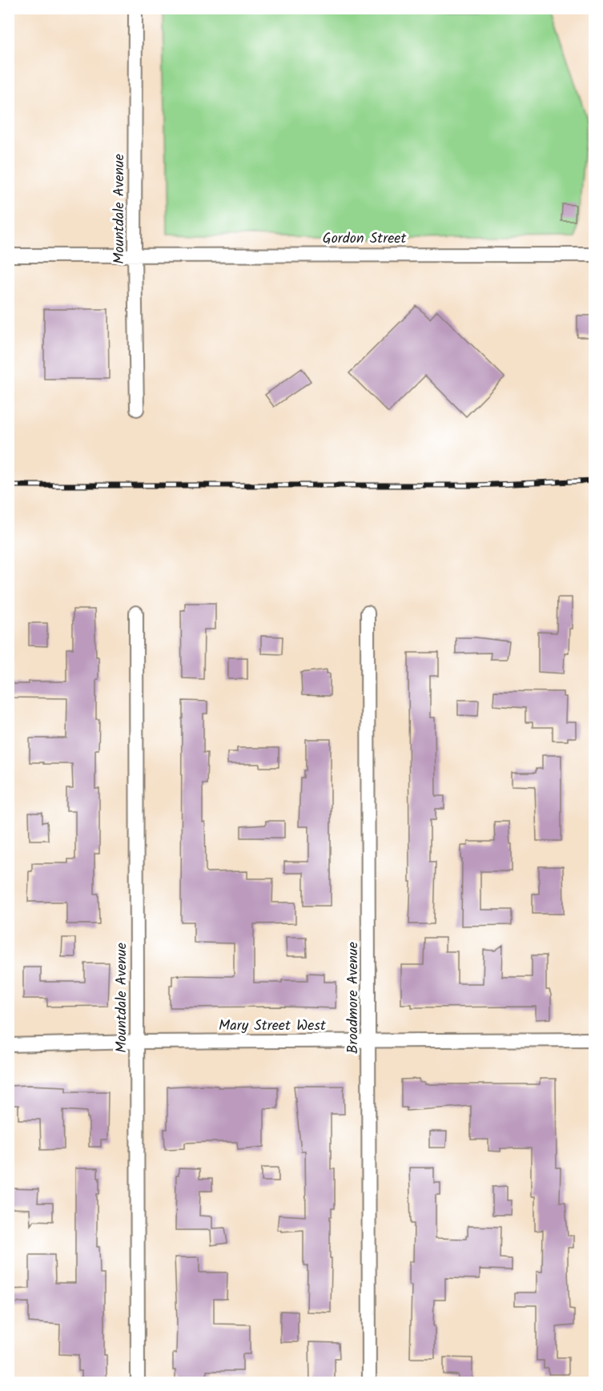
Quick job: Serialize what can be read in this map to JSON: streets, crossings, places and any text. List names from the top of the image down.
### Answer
{
  "streets": {
    "street": [
      "Mountdale Avenue",
      "Gordon Street",
      "Broadmore Avenue",
      "Mary Street West"
    ]
  },
  "crossings": [
    ["Mountdale Avenue", "Gordon Street"],
    ["Mountdale Avenue", "Mary Street West"],
    ["Broadmore Avenue", "Mary Street West"]
  ]
}
